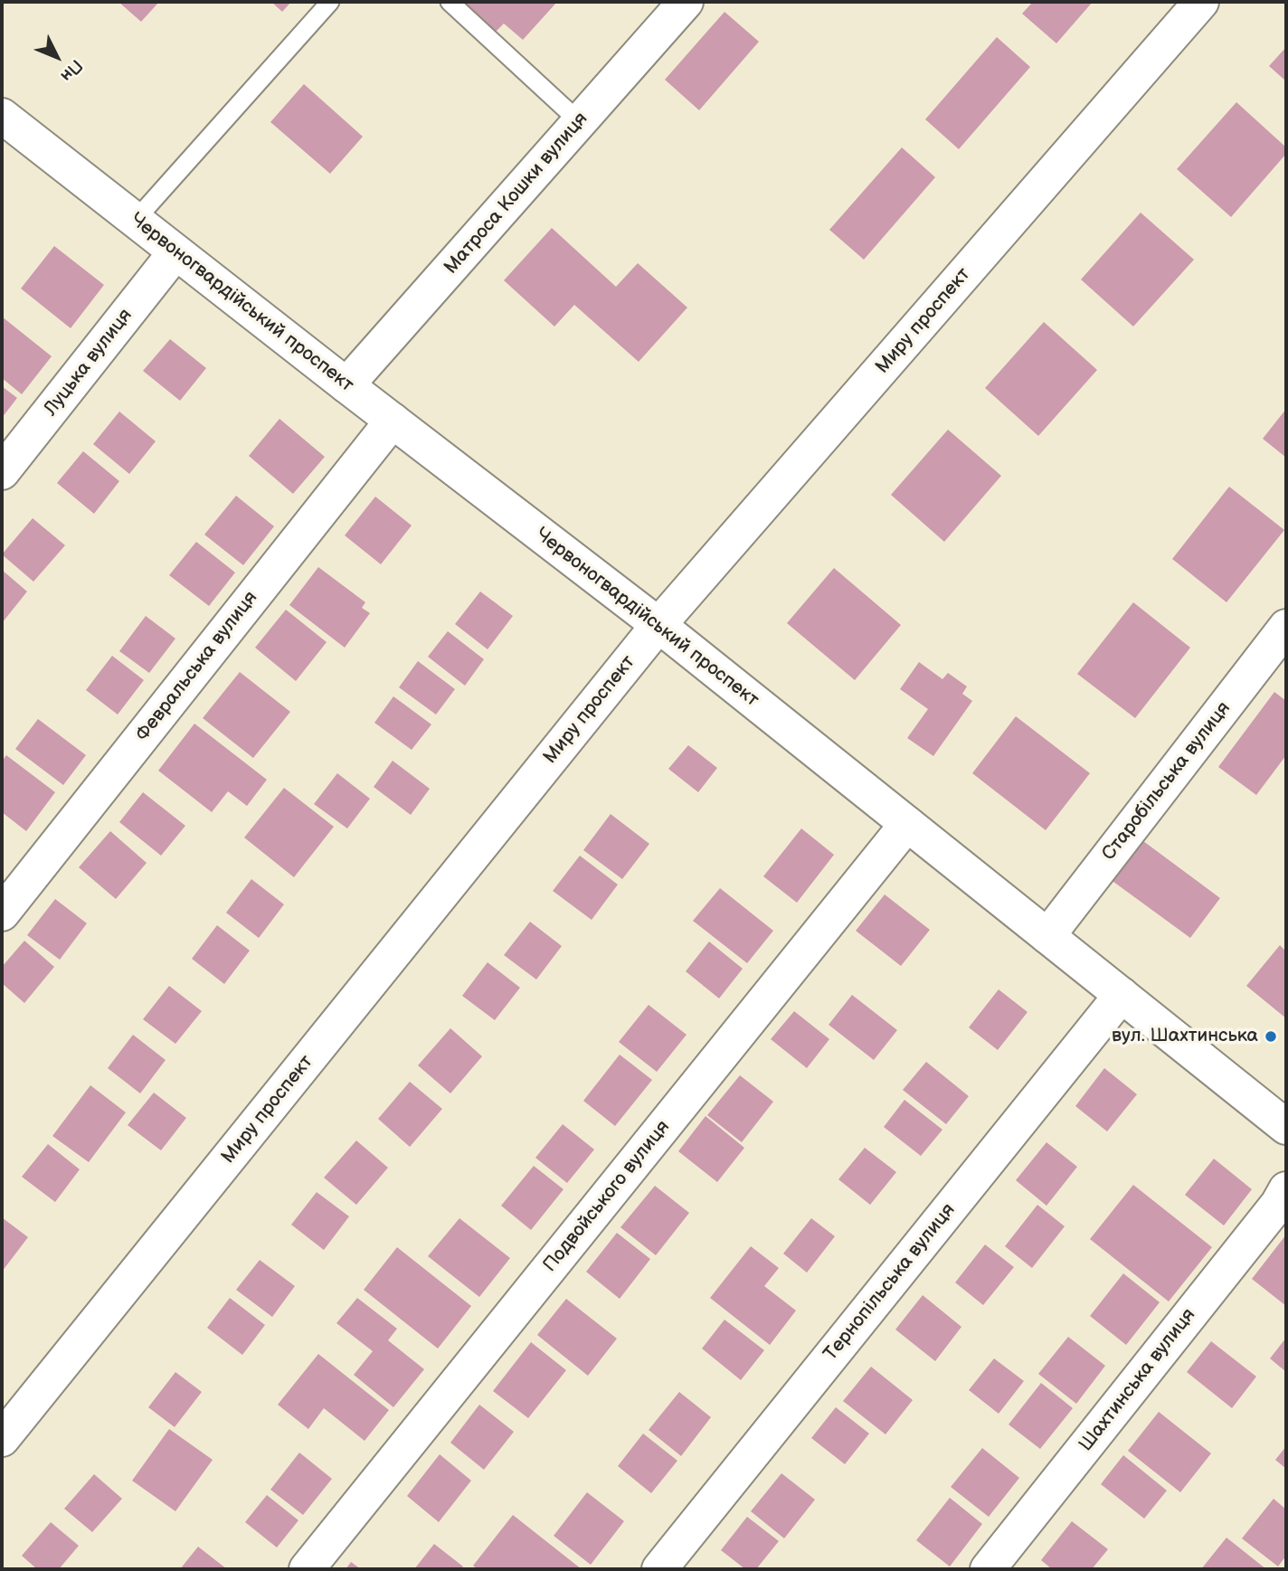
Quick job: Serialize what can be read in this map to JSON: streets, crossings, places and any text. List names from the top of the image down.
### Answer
{
  "streets": {
    "street": [
      "Матроса Кошки вулиця",
      "Червоногвардійський проспект",
      "Миру проспект",
      "Луцька вулиця",
      "Февральська вулиця",
      "Старобільська вулиця",
      "Подвойського вулиця",
      "Тернопільська вулиця",
      "Шахтинська вулиця"
    ]
  },
  "crossings": [
    ["Матроса Кошки вулиця", "Червоногвардійський проспект"],
    ["Червоногвардійський проспект", "Миру проспект"],
    ["Червоногвардійський проспект", "Луцька вулиця"],
    ["Червоногвардійський проспект", "Февральська вулиця"],
    ["Червоногвардійський проспект", "Старобільська вулиця"],
    ["Червоногвардійський проспект", "Подвойського вулиця"],
    ["Червоногвардійський проспект", "Тернопільська вулиця"]
  ],
  "places": ["вул. Шахтинська"],
  "north": "bottom right"
}
